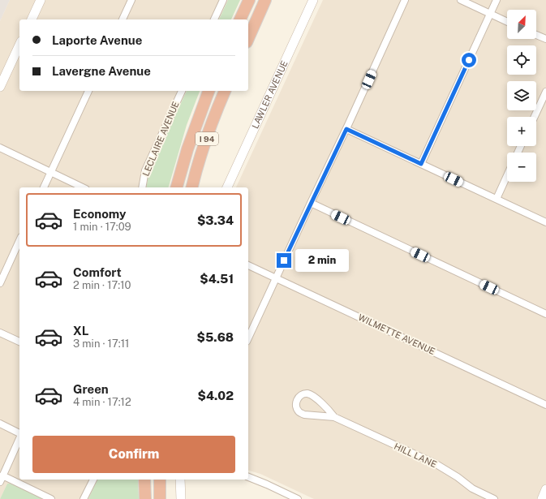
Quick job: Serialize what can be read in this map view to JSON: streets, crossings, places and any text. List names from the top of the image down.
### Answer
{
  "streets": {
    "highway": ["I 94"],
    "street": [
      "LAWLER AVENUE",
      "LECLAIRE AVENUE",
      "WILMETTE AVENUE",
      "HILL LANE"
    ]
  },
  "north": "top right",
  "page": {
    "map_buttons": ["+", "−"],
    "banner": ["Laporte Avenue", "Lavergne Avenue"],
    "list": [
      {
        "name": "Economy",
        "note": "1 min · 17:09",
        "value": "$3.34"
      },
      {
        "name": "Comfort",
        "note": "2 min · 17:10",
        "value": "$4.51"
      },
      {
        "name": "XL",
        "note": "3 min · 17:11",
        "value": "$5.68"
      },
      {
        "name": "Green",
        "note": "4 min · 17:12",
        "value": "$4.02"
      }
    ],
    "bubble": "2 min",
    "buttons": "Confirm"
  }
}
